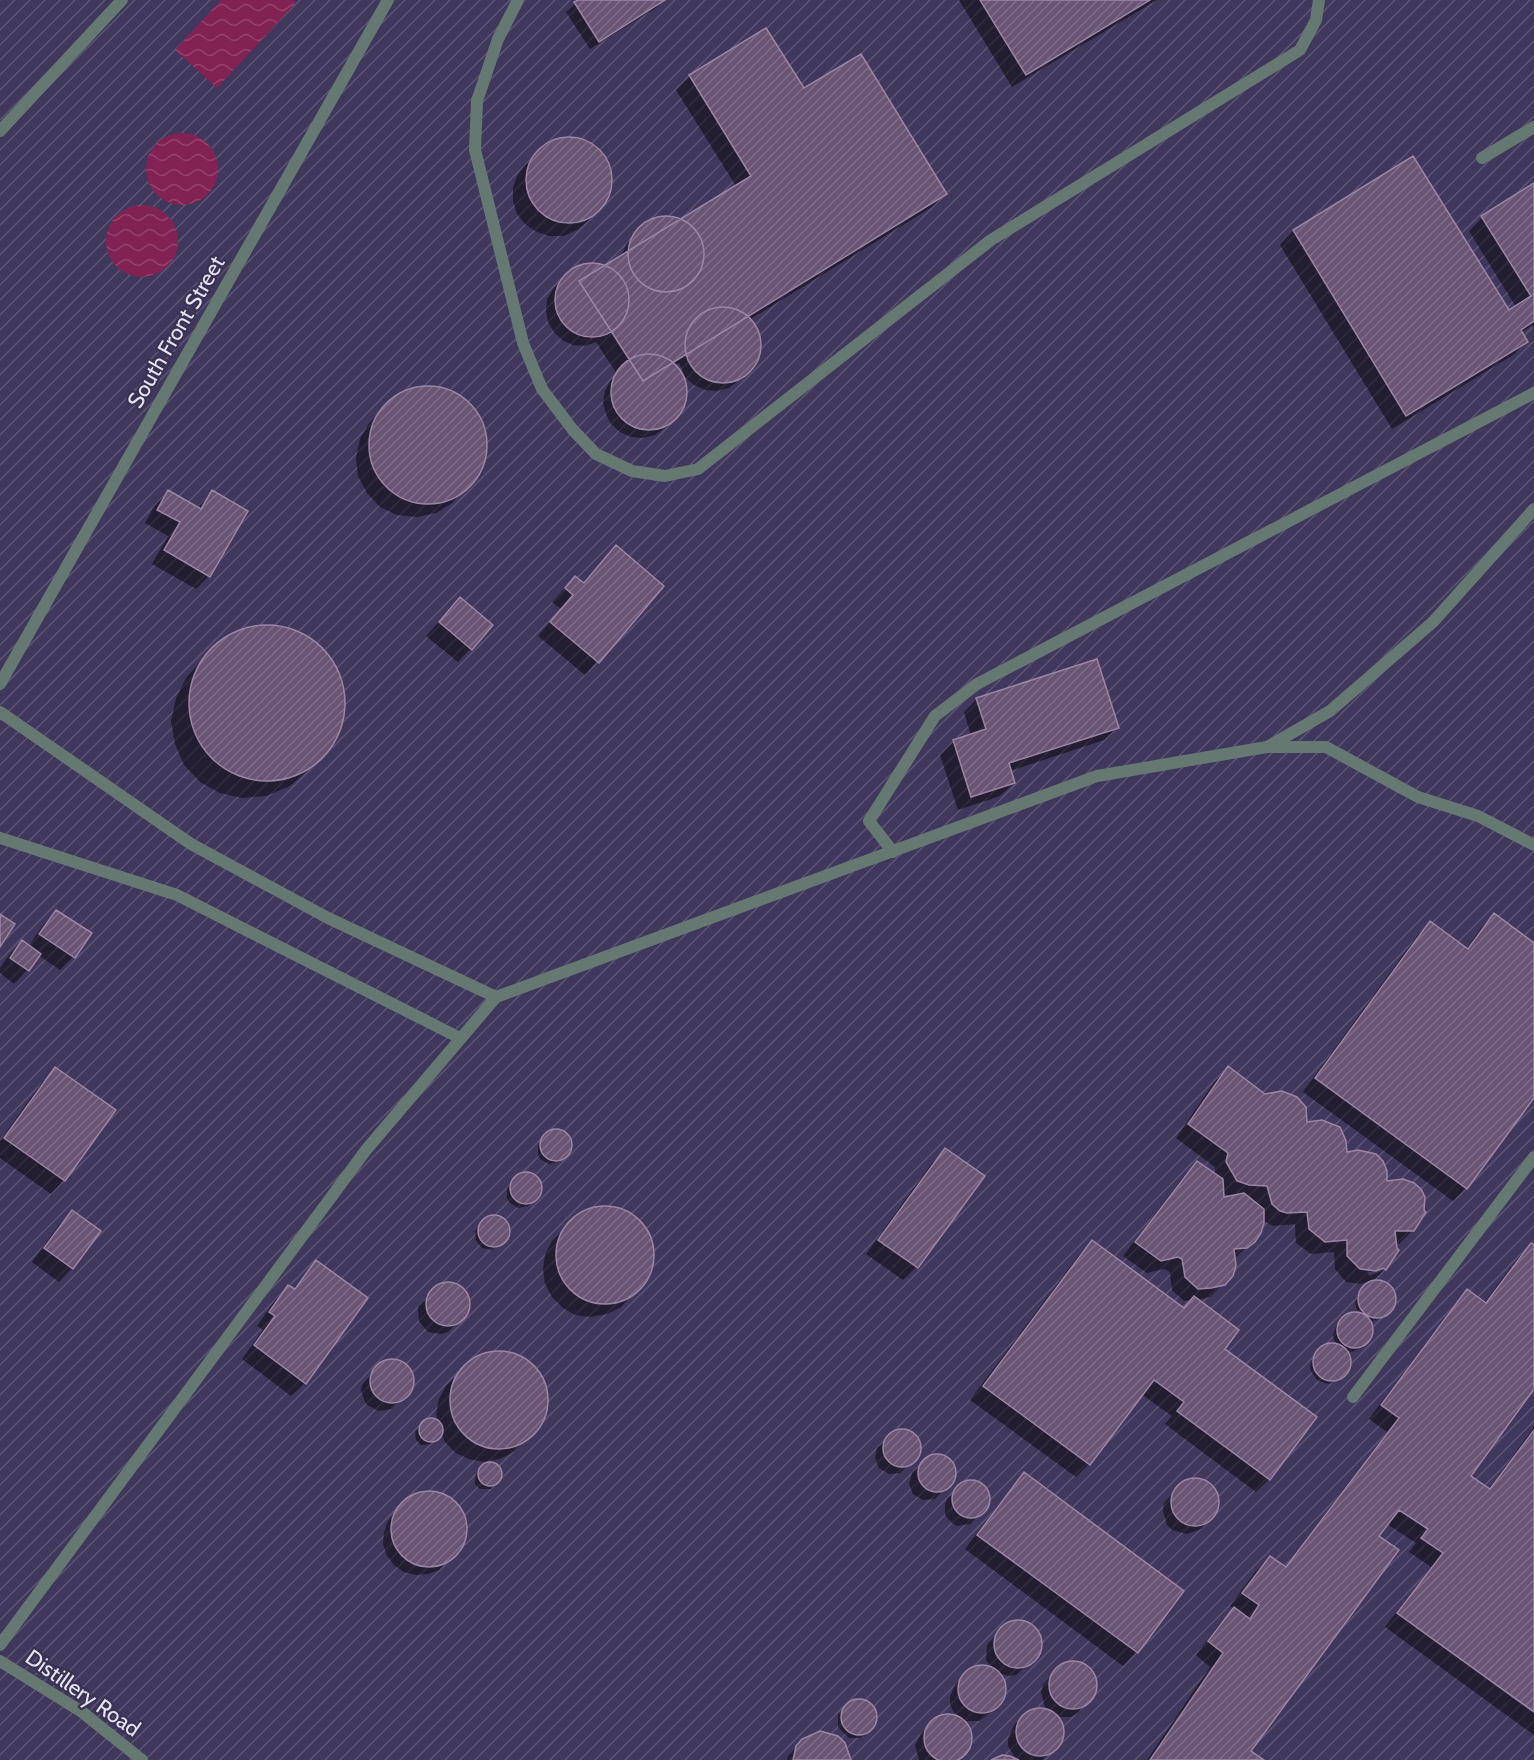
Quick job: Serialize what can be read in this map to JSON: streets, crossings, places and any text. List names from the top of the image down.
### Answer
{
  "streets": {
    "street": ["South Front Street", "Distillery Road"]
  }
}
